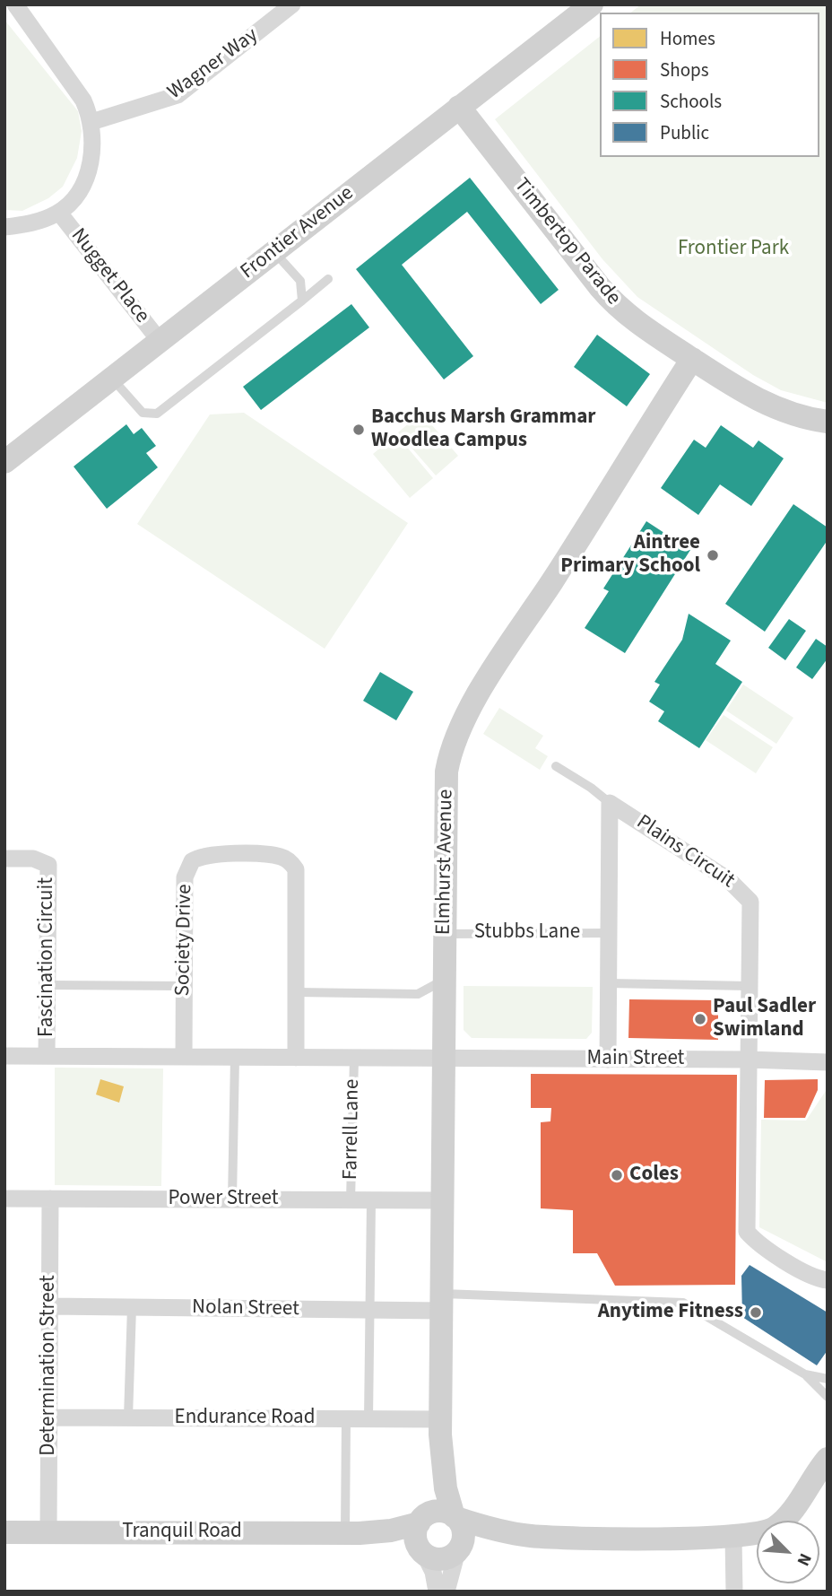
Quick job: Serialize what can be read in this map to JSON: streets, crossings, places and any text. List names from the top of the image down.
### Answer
{
  "streets": {
    "street": [
      "Wagner Way",
      "Frontier Avenue",
      "Timbertop Parade",
      "Nugget Place",
      "Plains Circuit",
      "Elmhurst Avenue",
      "Society Drive",
      "Fascination Circuit",
      "Main Street",
      "Power Street",
      "Nolan Street",
      "Determination Street",
      "Endurance Road",
      "Tranquil Road"
    ],
    "lane": ["Stubbs Lane", "Farrell Lane"]
  },
  "crossings": [
    ["Frontier Avenue", "Timbertop Parade"],
    ["Frontier Avenue", "Nugget Place"],
    ["Timbertop Parade", "Elmhurst Avenue"],
    ["Plains Circuit", "Stubbs Lane"],
    ["Plains Circuit", "Main Street"],
    ["Elmhurst Avenue", "Stubbs Lane"],
    ["Elmhurst Avenue", "Main Street"],
    ["Elmhurst Avenue", "Power Street"],
    ["Elmhurst Avenue", "Nolan Street"],
    ["Elmhurst Avenue", "Endurance Road"],
    ["Society Drive", "Main Street"],
    ["Fascination Circuit", "Main Street"],
    ["Main Street", "Farrell Lane"],
    ["Farrell Lane", "Power Street"],
    ["Power Street", "Determination Street"],
    ["Nolan Street", "Determination Street"],
    ["Determination Street", "Endurance Road"],
    ["Determination Street", "Tranquil Road"]
  ],
  "parks": ["Frontier Park"],
  "places": [
    "Bacchus Marsh Grammar Woodlea Campus",
    "Aintree Primary School",
    "Paul Sadler Swimland",
    "Coles",
    "Anytime Fitness"
  ],
  "legend": [
    "Homes",
    "Shops",
    "Schools",
    "Public"
  ],
  "north": "bottom right"
}
